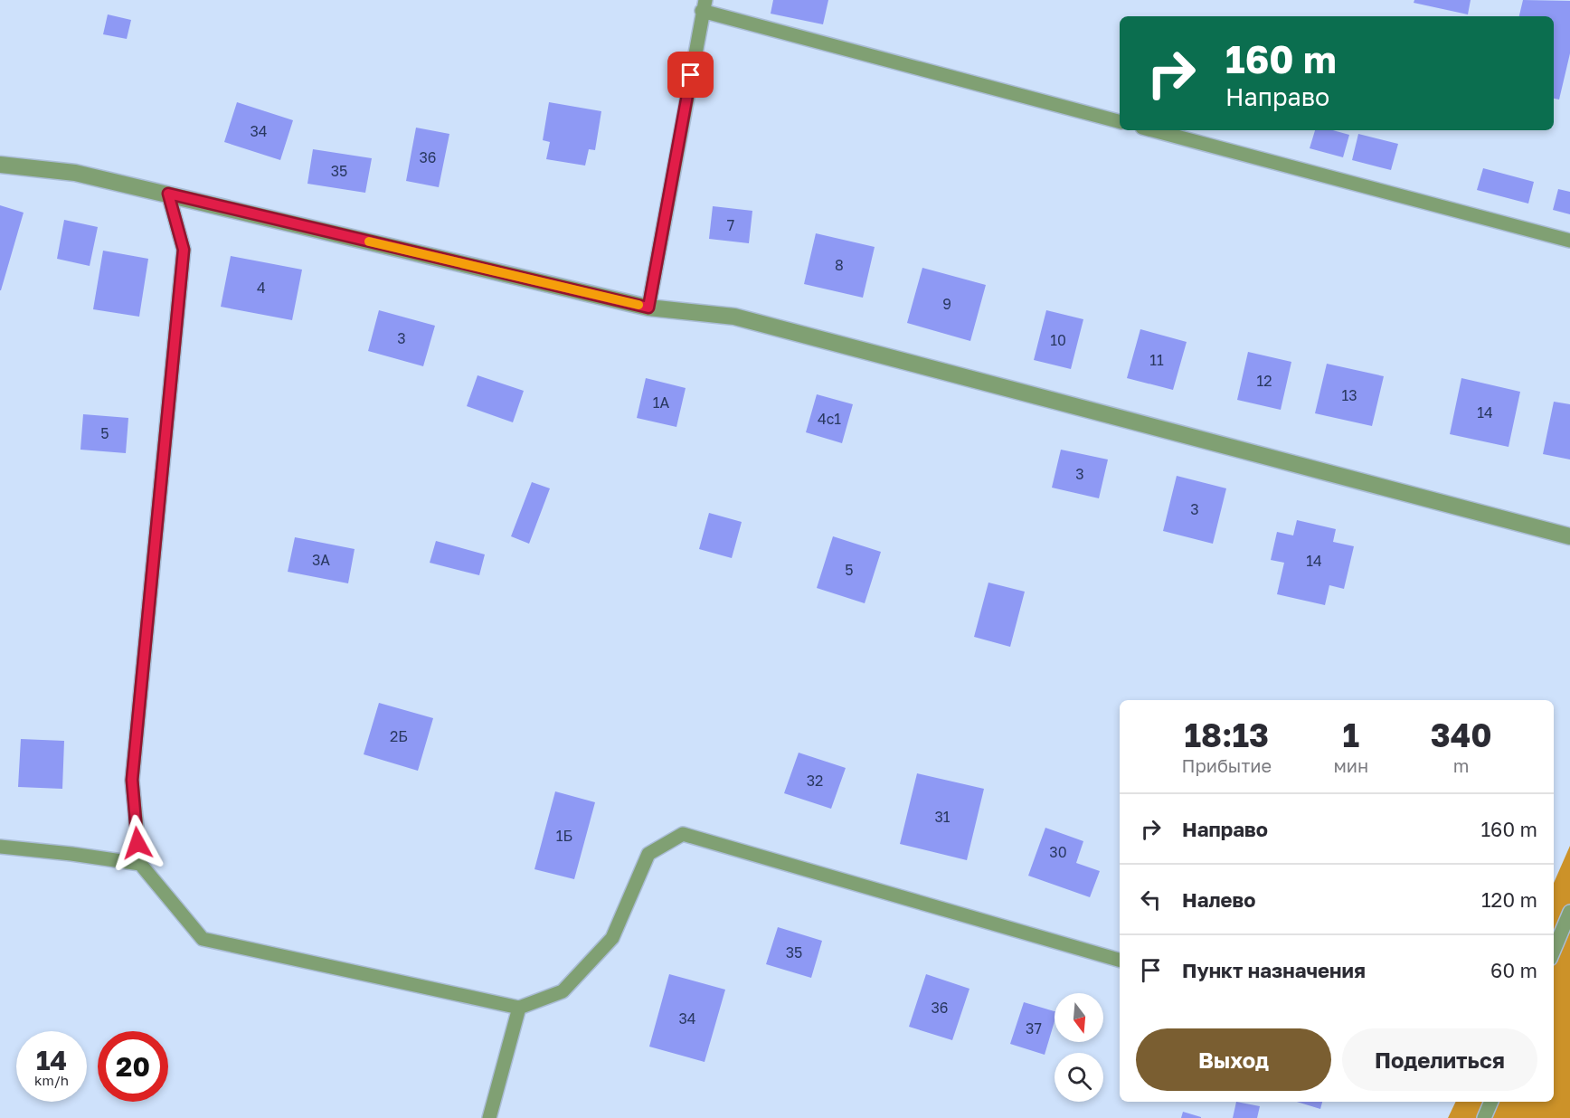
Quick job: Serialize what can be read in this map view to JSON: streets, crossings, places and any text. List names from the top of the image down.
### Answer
{
  "house_numbers": [
    "34",
    "36",
    "35",
    "7",
    "8",
    "4",
    "9",
    "3",
    "10",
    "11",
    "12",
    "13",
    "1А",
    "14",
    "4с1",
    "5",
    "3",
    "3",
    "3А",
    "14",
    "5",
    "2Б",
    "32",
    "31",
    "1Б",
    "30",
    "35",
    "36",
    "34",
    "37"
  ],
  "north": "bottom",
  "page": {
    "turn": ["160 m", "Направо"],
    "eta": [
      "18:13",
      "Прибытие",
      "1",
      "мин",
      "340",
      "m"
    ],
    "list": [
      {
        "name": "Направо",
        "value": "160 m"
      },
      {
        "name": "Налево",
        "value": "120 m"
      },
      {
        "name": "Пункт назначения",
        "value": "60 m"
      }
    ],
    "buttons": ["Выход", "Поделиться"],
    "speed": "14 km/h",
    "limit": "20"
  }
}
